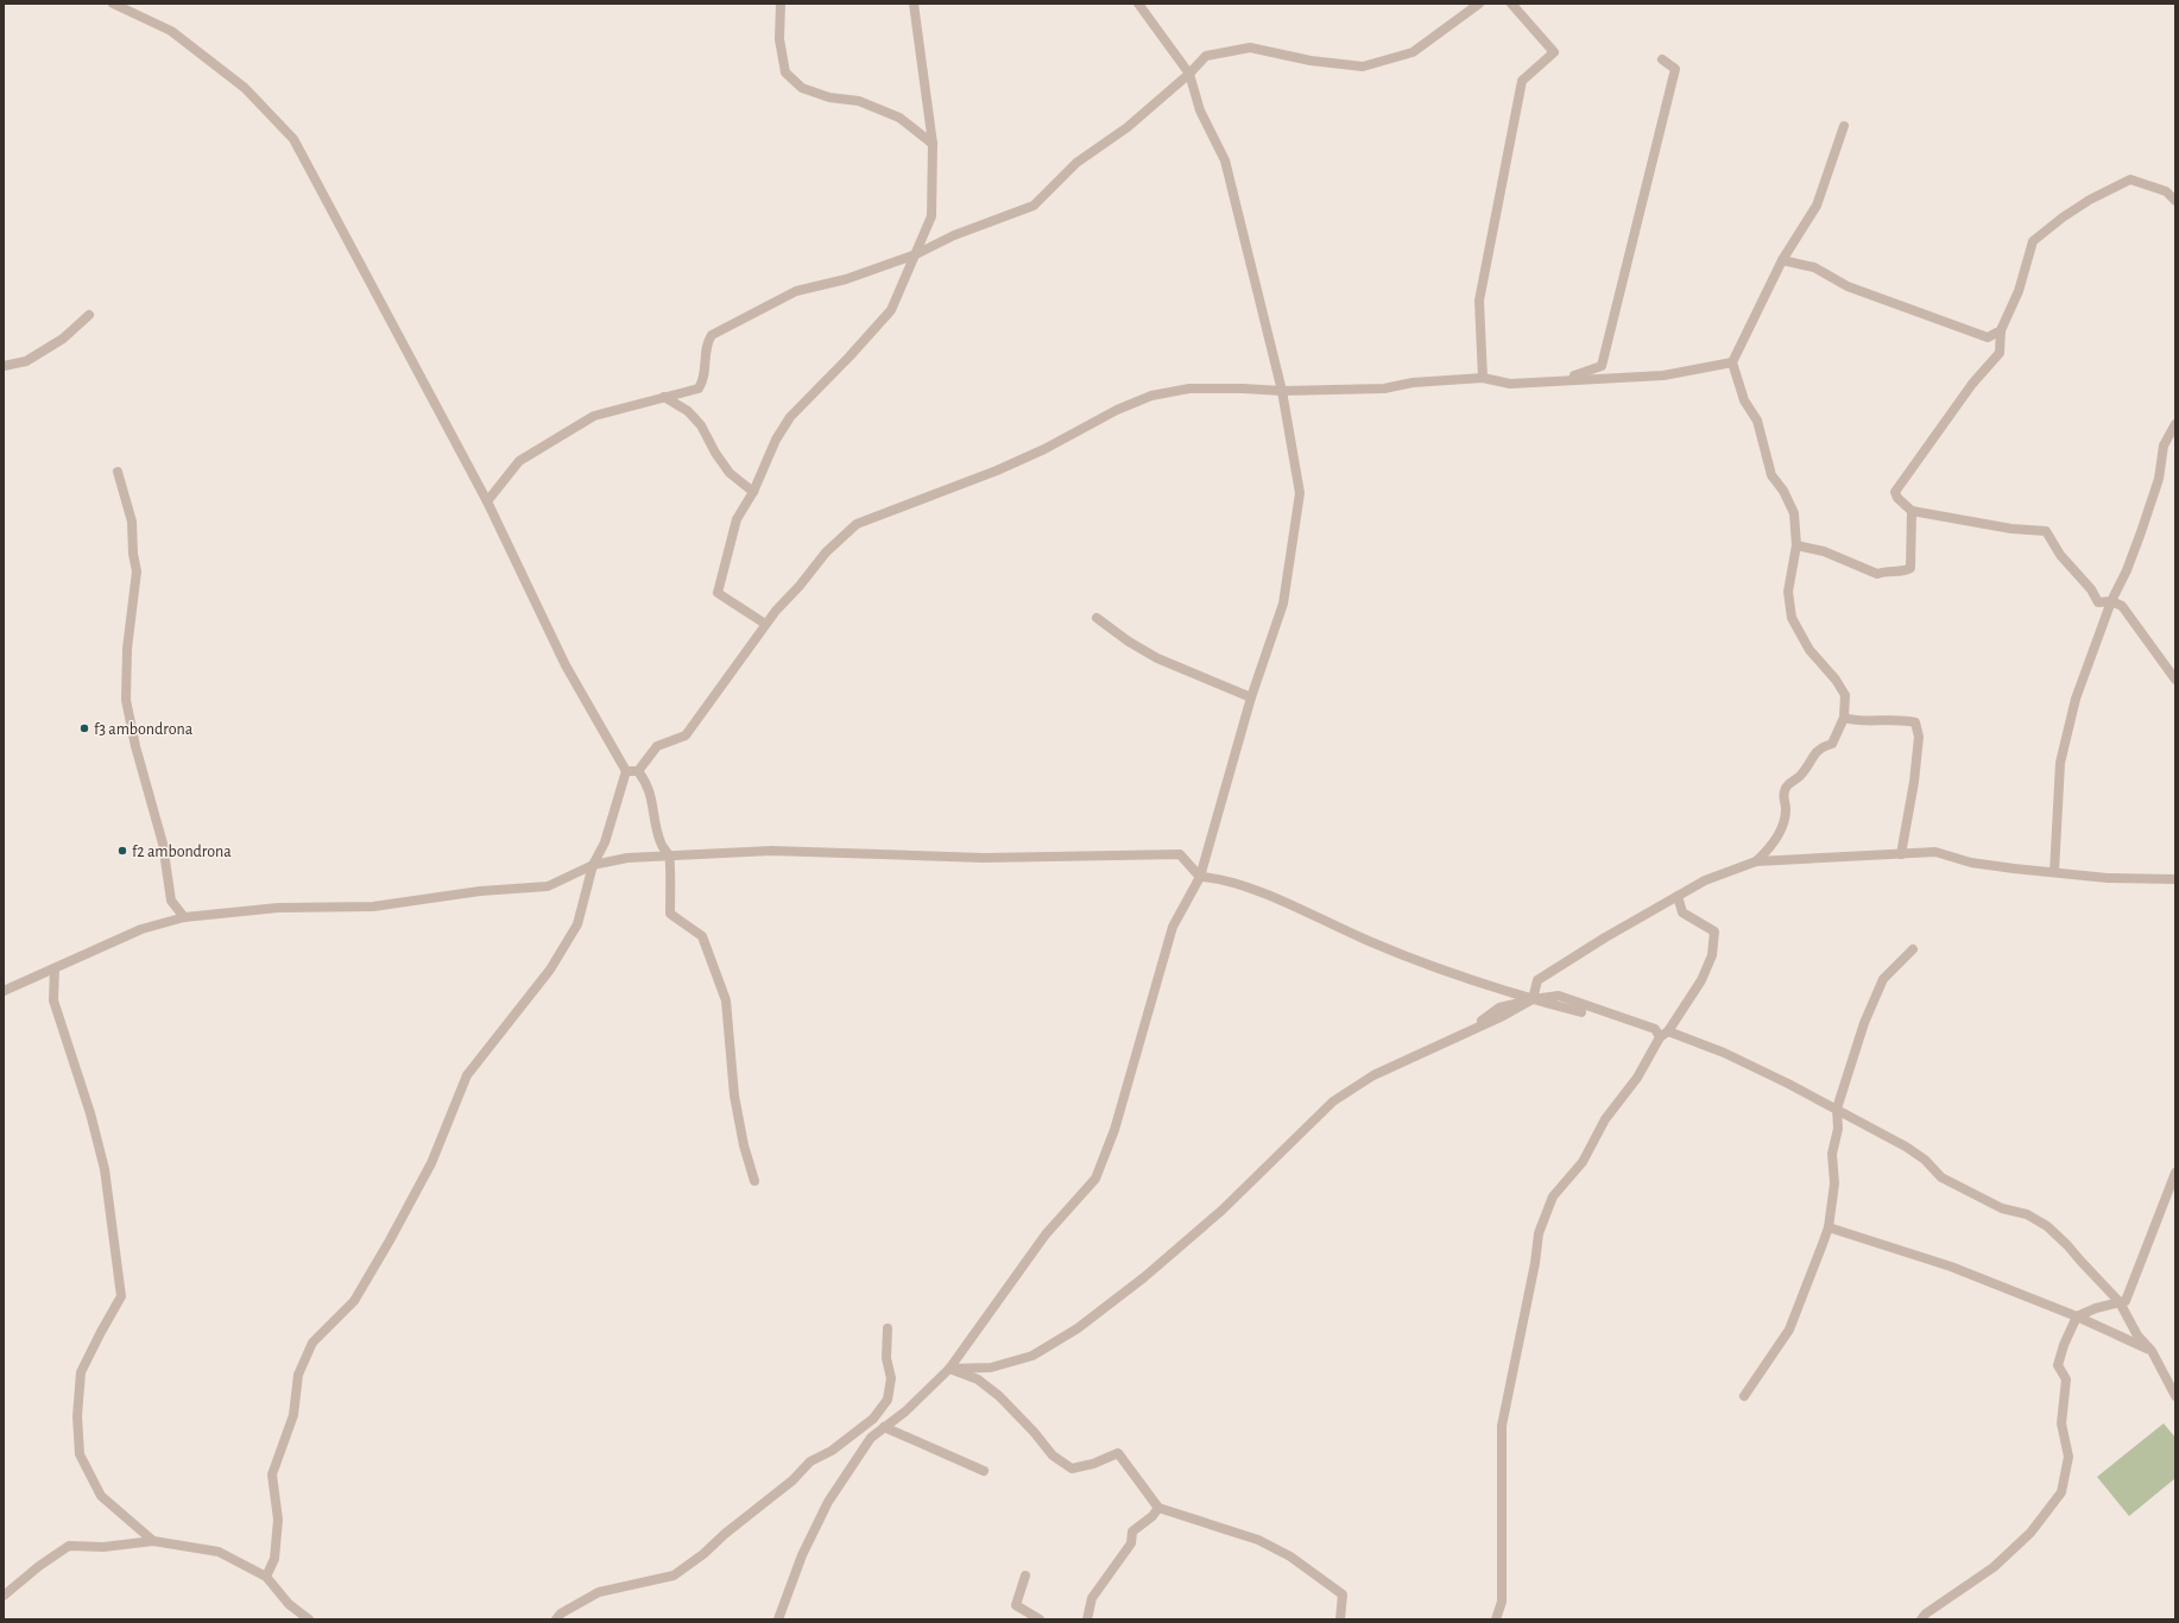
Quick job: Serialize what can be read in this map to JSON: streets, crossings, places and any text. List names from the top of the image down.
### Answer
{
  "places": ["f3 ambondrona", "f2 ambondrona"]
}
